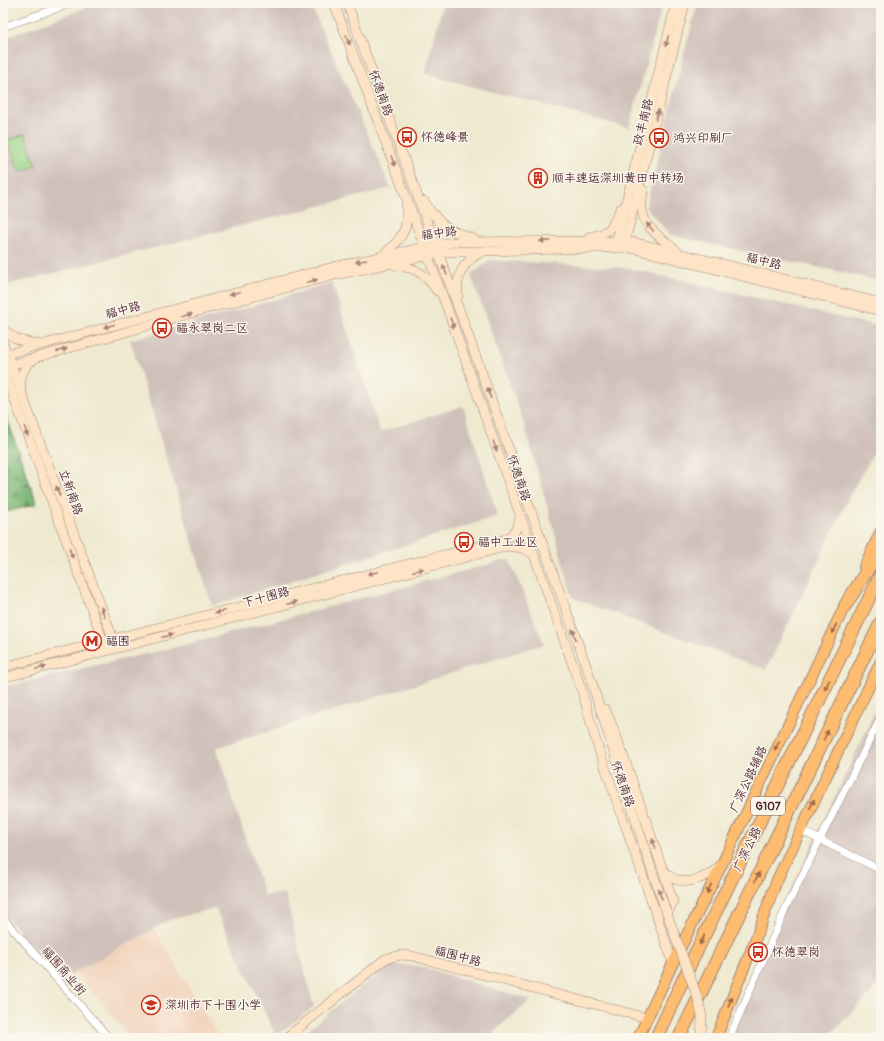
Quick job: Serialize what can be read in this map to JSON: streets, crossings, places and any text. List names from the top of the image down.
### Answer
{
  "streets": {
    "highway": ["G107", "广深公路"],
    "main road": [
      "怀德南路",
      "政丰南路",
      "福中路",
      "立新南路",
      "下十围路",
      "广深公路辅路",
      "福围中路"
    ],
    "street": ["福围商业街"]
  },
  "crossings": [
    ["怀德南路", "福中路"],
    ["怀德南路", "下十围路"],
    ["怀德南路", "广深公路辅路"],
    ["政丰南路", "福中路"],
    ["福中路", "立新南路"],
    ["立新南路", "下十围路"],
    ["广深公路辅路", "福围中路"]
  ],
  "places": {
    "bus stop": [
      "怀德峰景",
      "鸿兴印刷厂",
      "福永翠岗二区",
      "福中工业区",
      "怀德翠岗"
    ],
    "building": ["顺丰速运深圳黄田中转场"],
    "metro station": ["福围"],
    "school or university": ["深圳市下十围小学"]
  }
}
